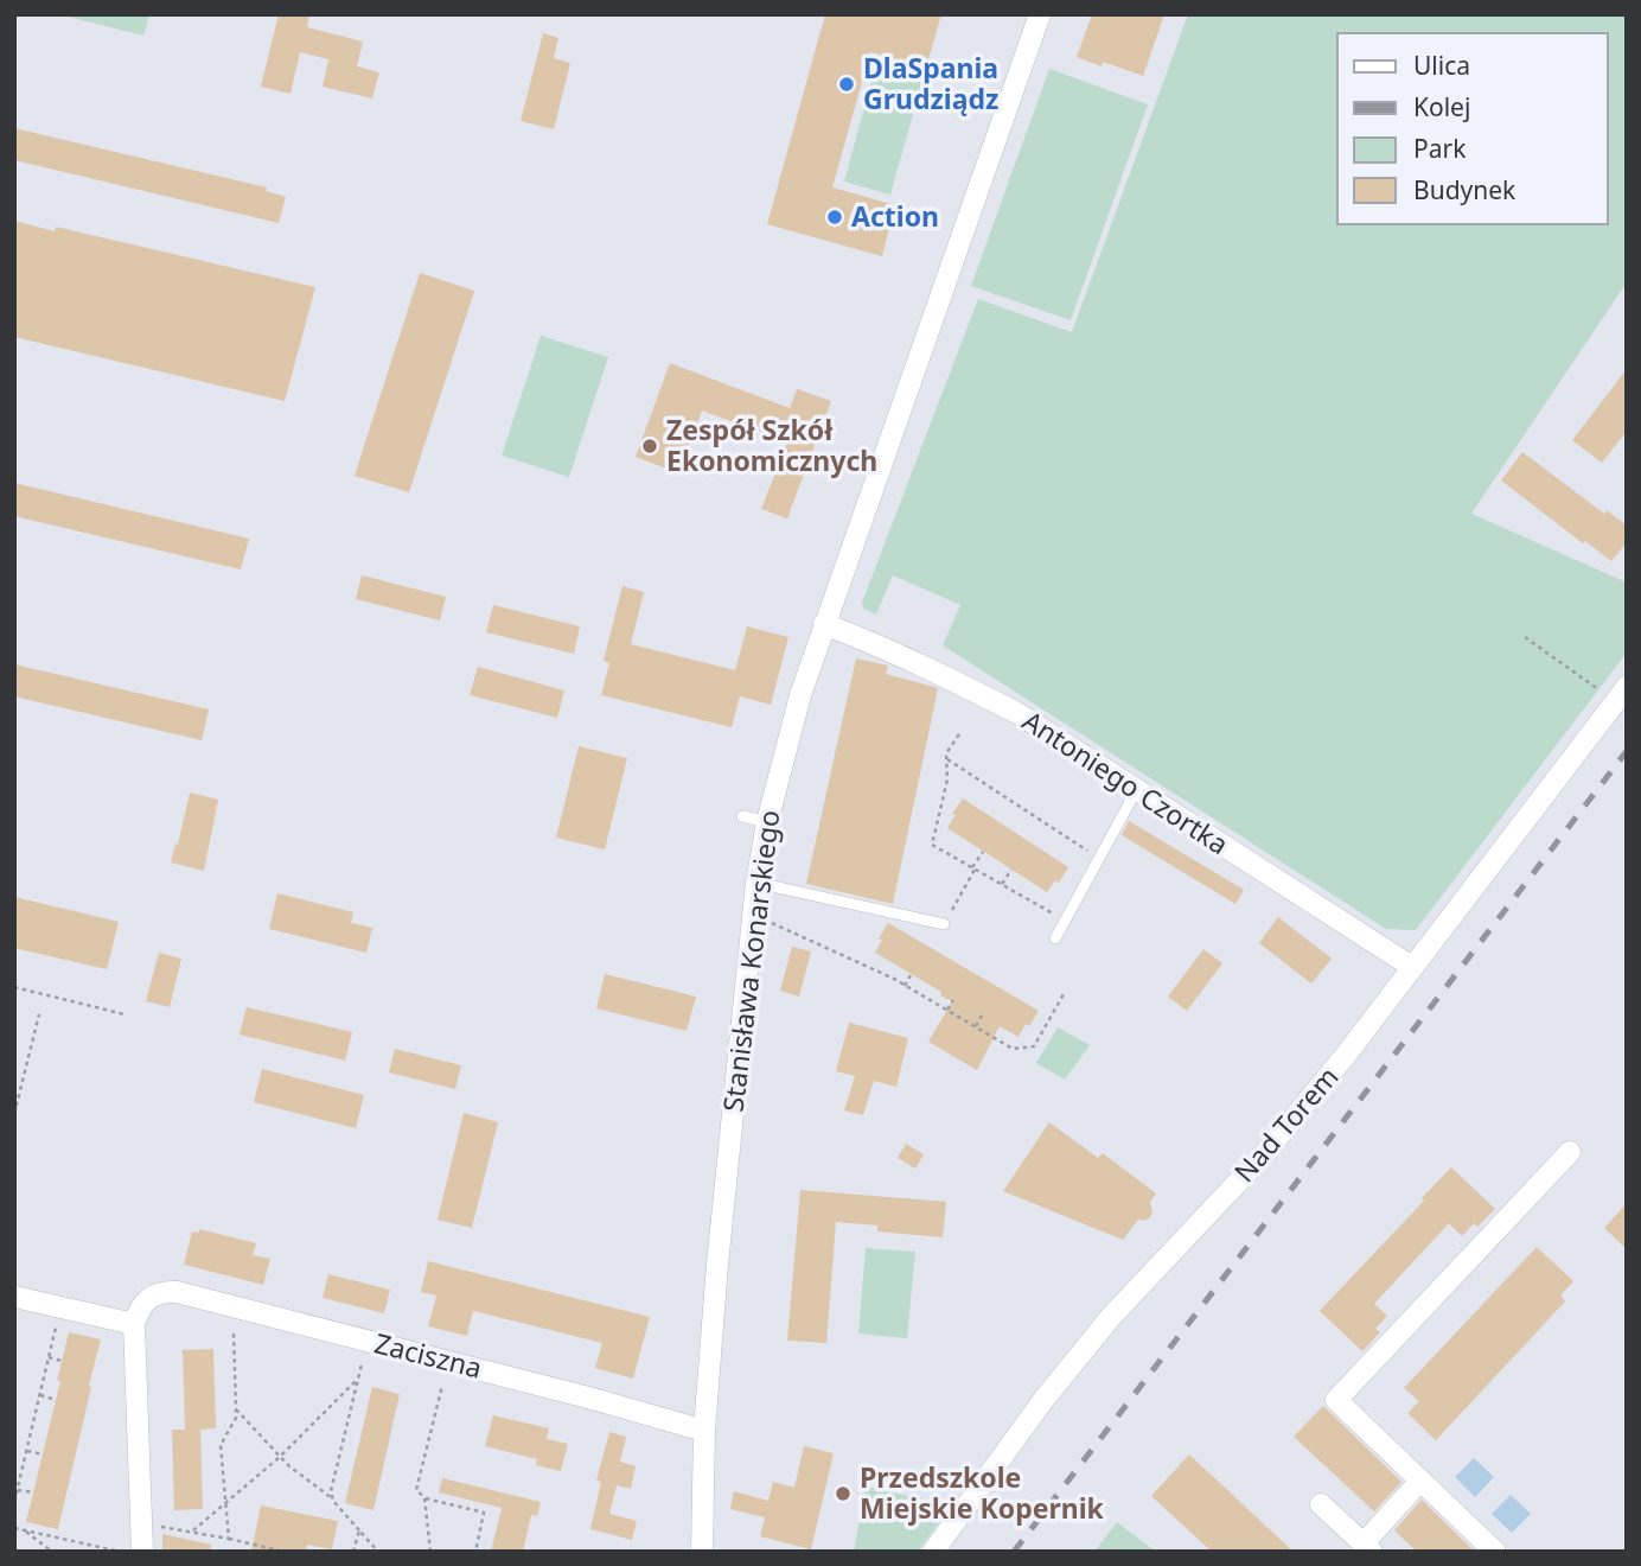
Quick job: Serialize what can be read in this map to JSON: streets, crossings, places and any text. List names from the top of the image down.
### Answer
{
  "streets": {
    "street": [
      "Antoniego Czortka",
      "Stanisława Konarskiego",
      "Nad Torem",
      "Zaciszna"
    ]
  },
  "crossings": [
    ["Antoniego Czortka", "Stanisława Konarskiego"],
    ["Antoniego Czortka", "Nad Torem"],
    ["Stanisława Konarskiego", "Zaciszna"]
  ],
  "places": [
    "DlaSpania Grudziądz",
    "Action",
    "Zespół Szkół Ekonomicznych",
    "Przedszkole Miejskie Kopernik"
  ],
  "legend": [
    "Ulica",
    "Kolej",
    "Park",
    "Budynek"
  ]
}
